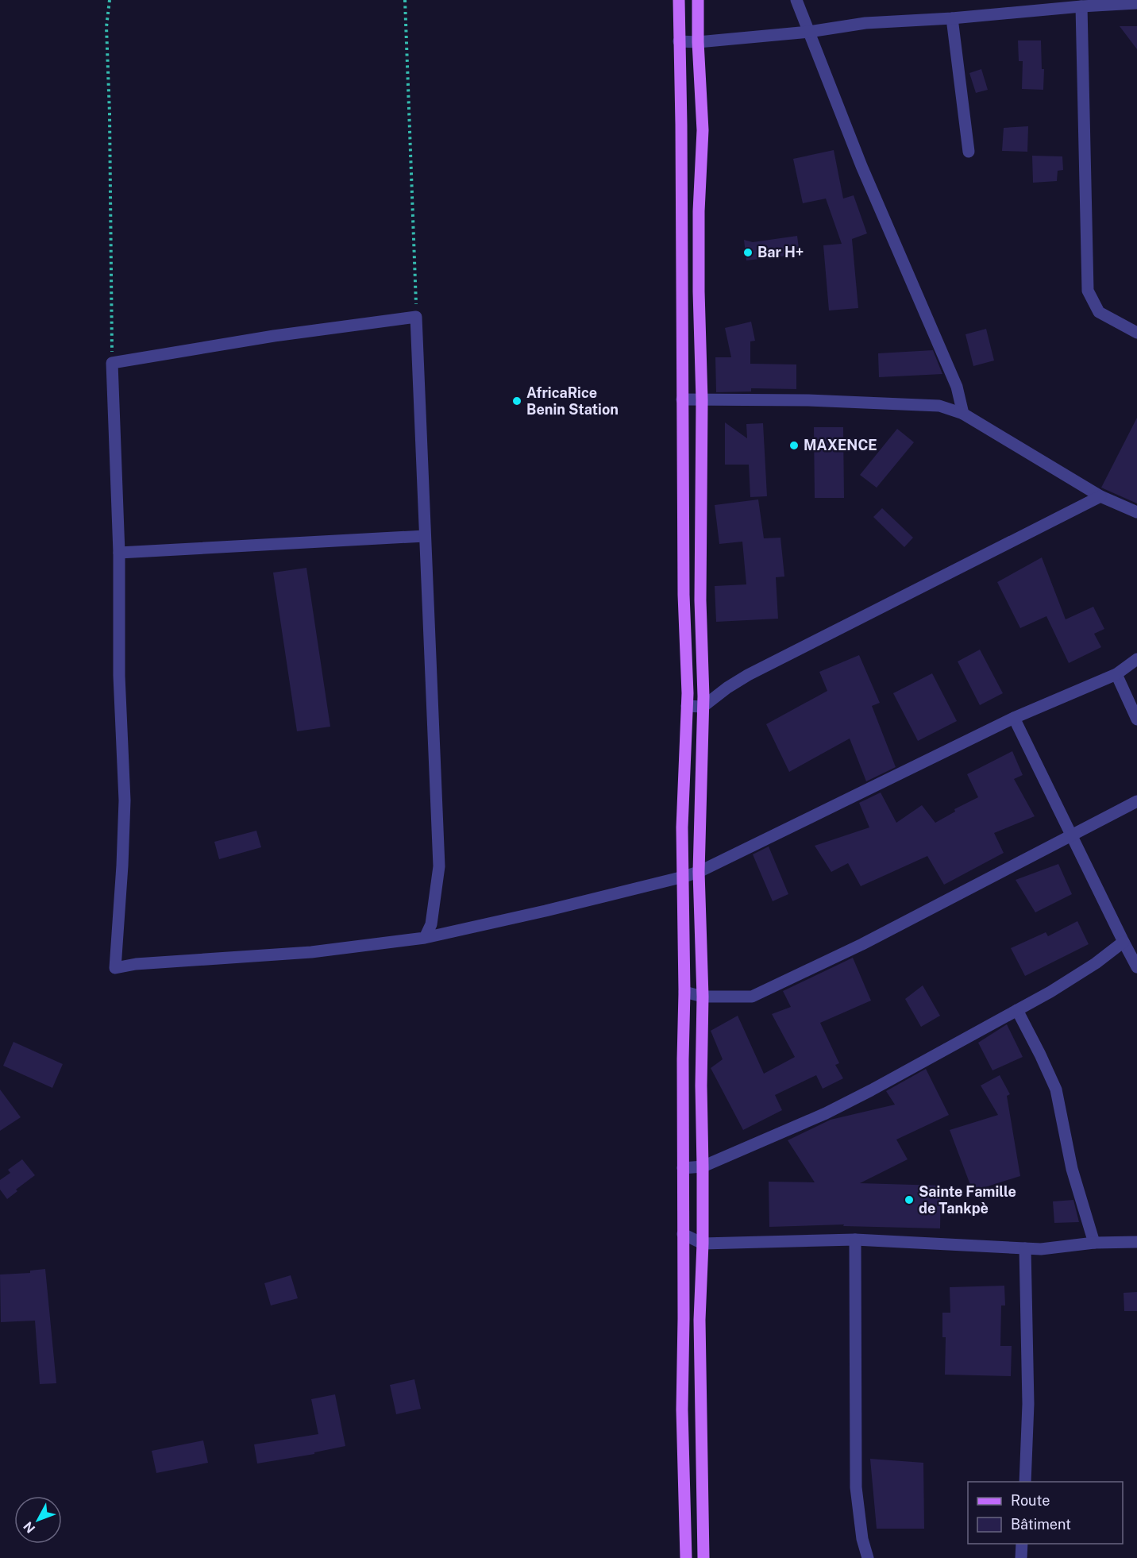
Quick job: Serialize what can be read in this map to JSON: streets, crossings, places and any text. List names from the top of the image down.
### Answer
{
  "places": [
    "Bar H+",
    "AfricaRice Benin Station",
    "MAXENCE",
    "Sainte Famille de Tankpè"
  ],
  "legend": ["Route", "Bâtiment"],
  "north": "bottom left"
}
